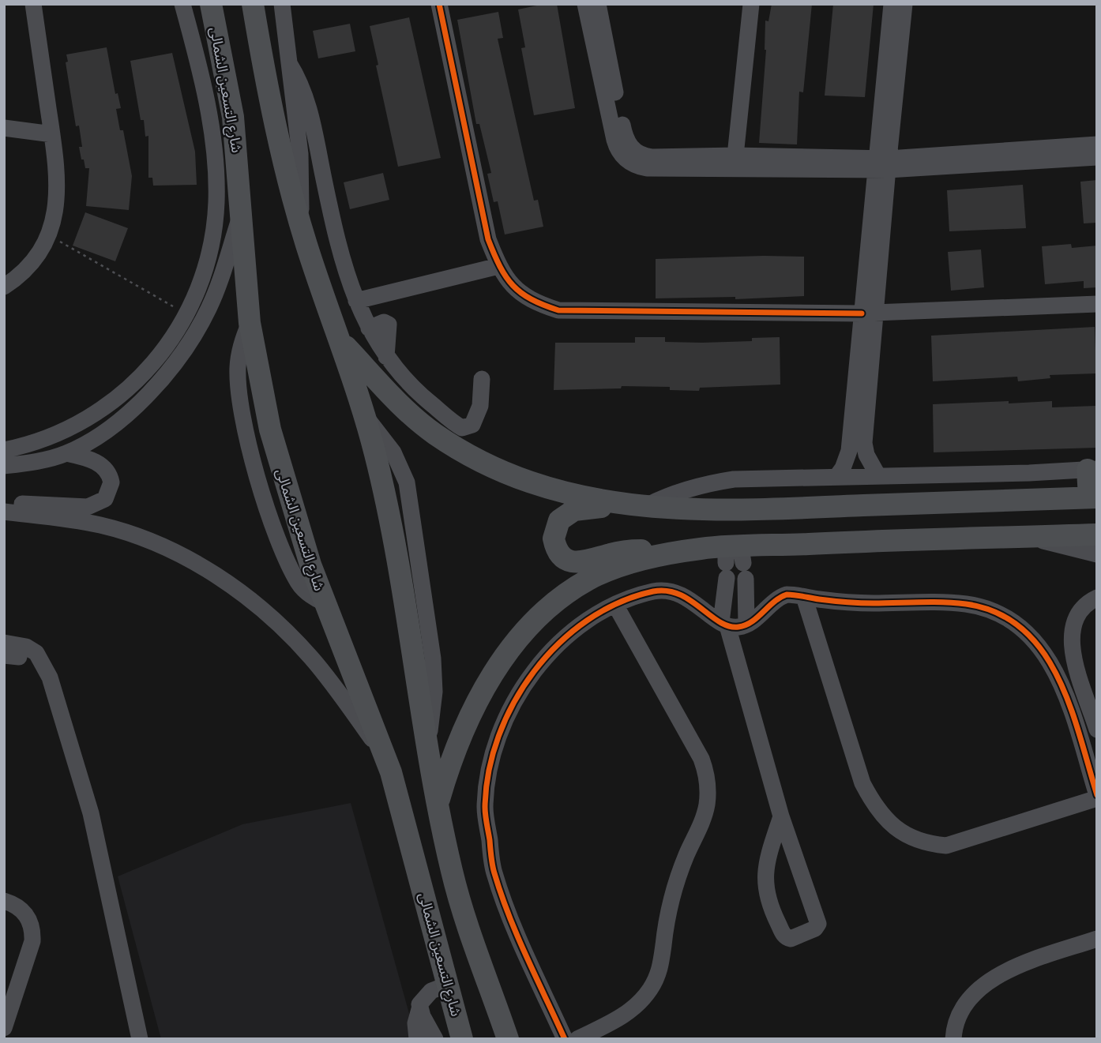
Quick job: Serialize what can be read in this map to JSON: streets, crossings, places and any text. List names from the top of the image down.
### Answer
{
  "streets": {
    "main road": ["شارع التسعين الشمالى"]
  }
}
